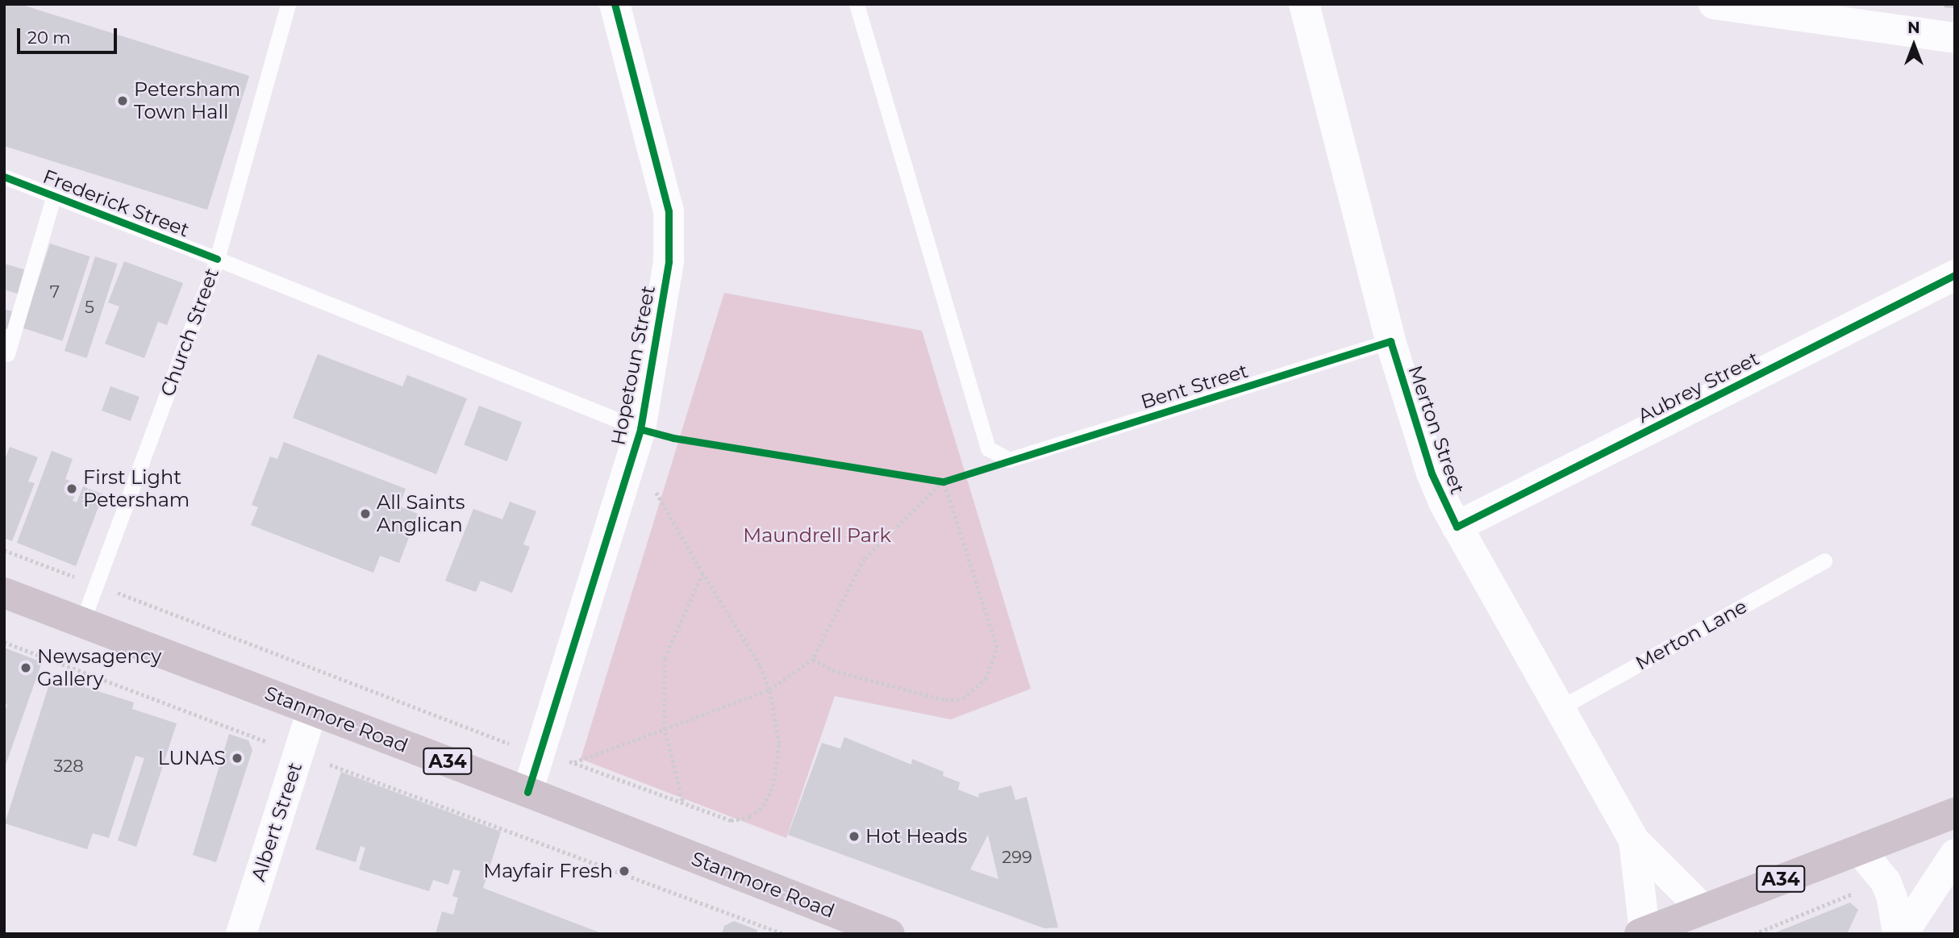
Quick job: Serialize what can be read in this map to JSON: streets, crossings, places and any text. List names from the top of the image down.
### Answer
{
  "streets": {
    "highway": ["Stanmore Road", "A34"],
    "street": [
      "Hopetoun Street",
      "Aubrey Street",
      "Merton Street",
      "Albert Street"
    ],
    "lane": [
      "Frederick Street",
      "Church Street",
      "Bent Street",
      "Merton Lane"
    ]
  },
  "crossings": [
    ["Frederick Street", "Church Street"],
    ["Frederick Street", "Hopetoun Street"],
    ["Church Street", "Stanmore Road"],
    ["Hopetoun Street", "Stanmore Road"],
    ["Bent Street", "Merton Street"],
    ["Aubrey Street", "Merton Street"],
    ["Merton Street", "Merton Lane"],
    ["Merton Street", "A34"],
    ["Stanmore Road", "Albert Street"]
  ],
  "parks": ["Maundrell Park"],
  "places": [
    "Petersham Town Hall",
    "First Light Petersham",
    "All Saints Anglican",
    "Newsagency Gallery",
    "LUNAS",
    "Hot Heads",
    "Mayfair Fresh"
  ],
  "house_numbers": [
    "7",
    "5",
    "328",
    "299"
  ],
  "scale_bar": "20 m",
  "north": "top"
}
